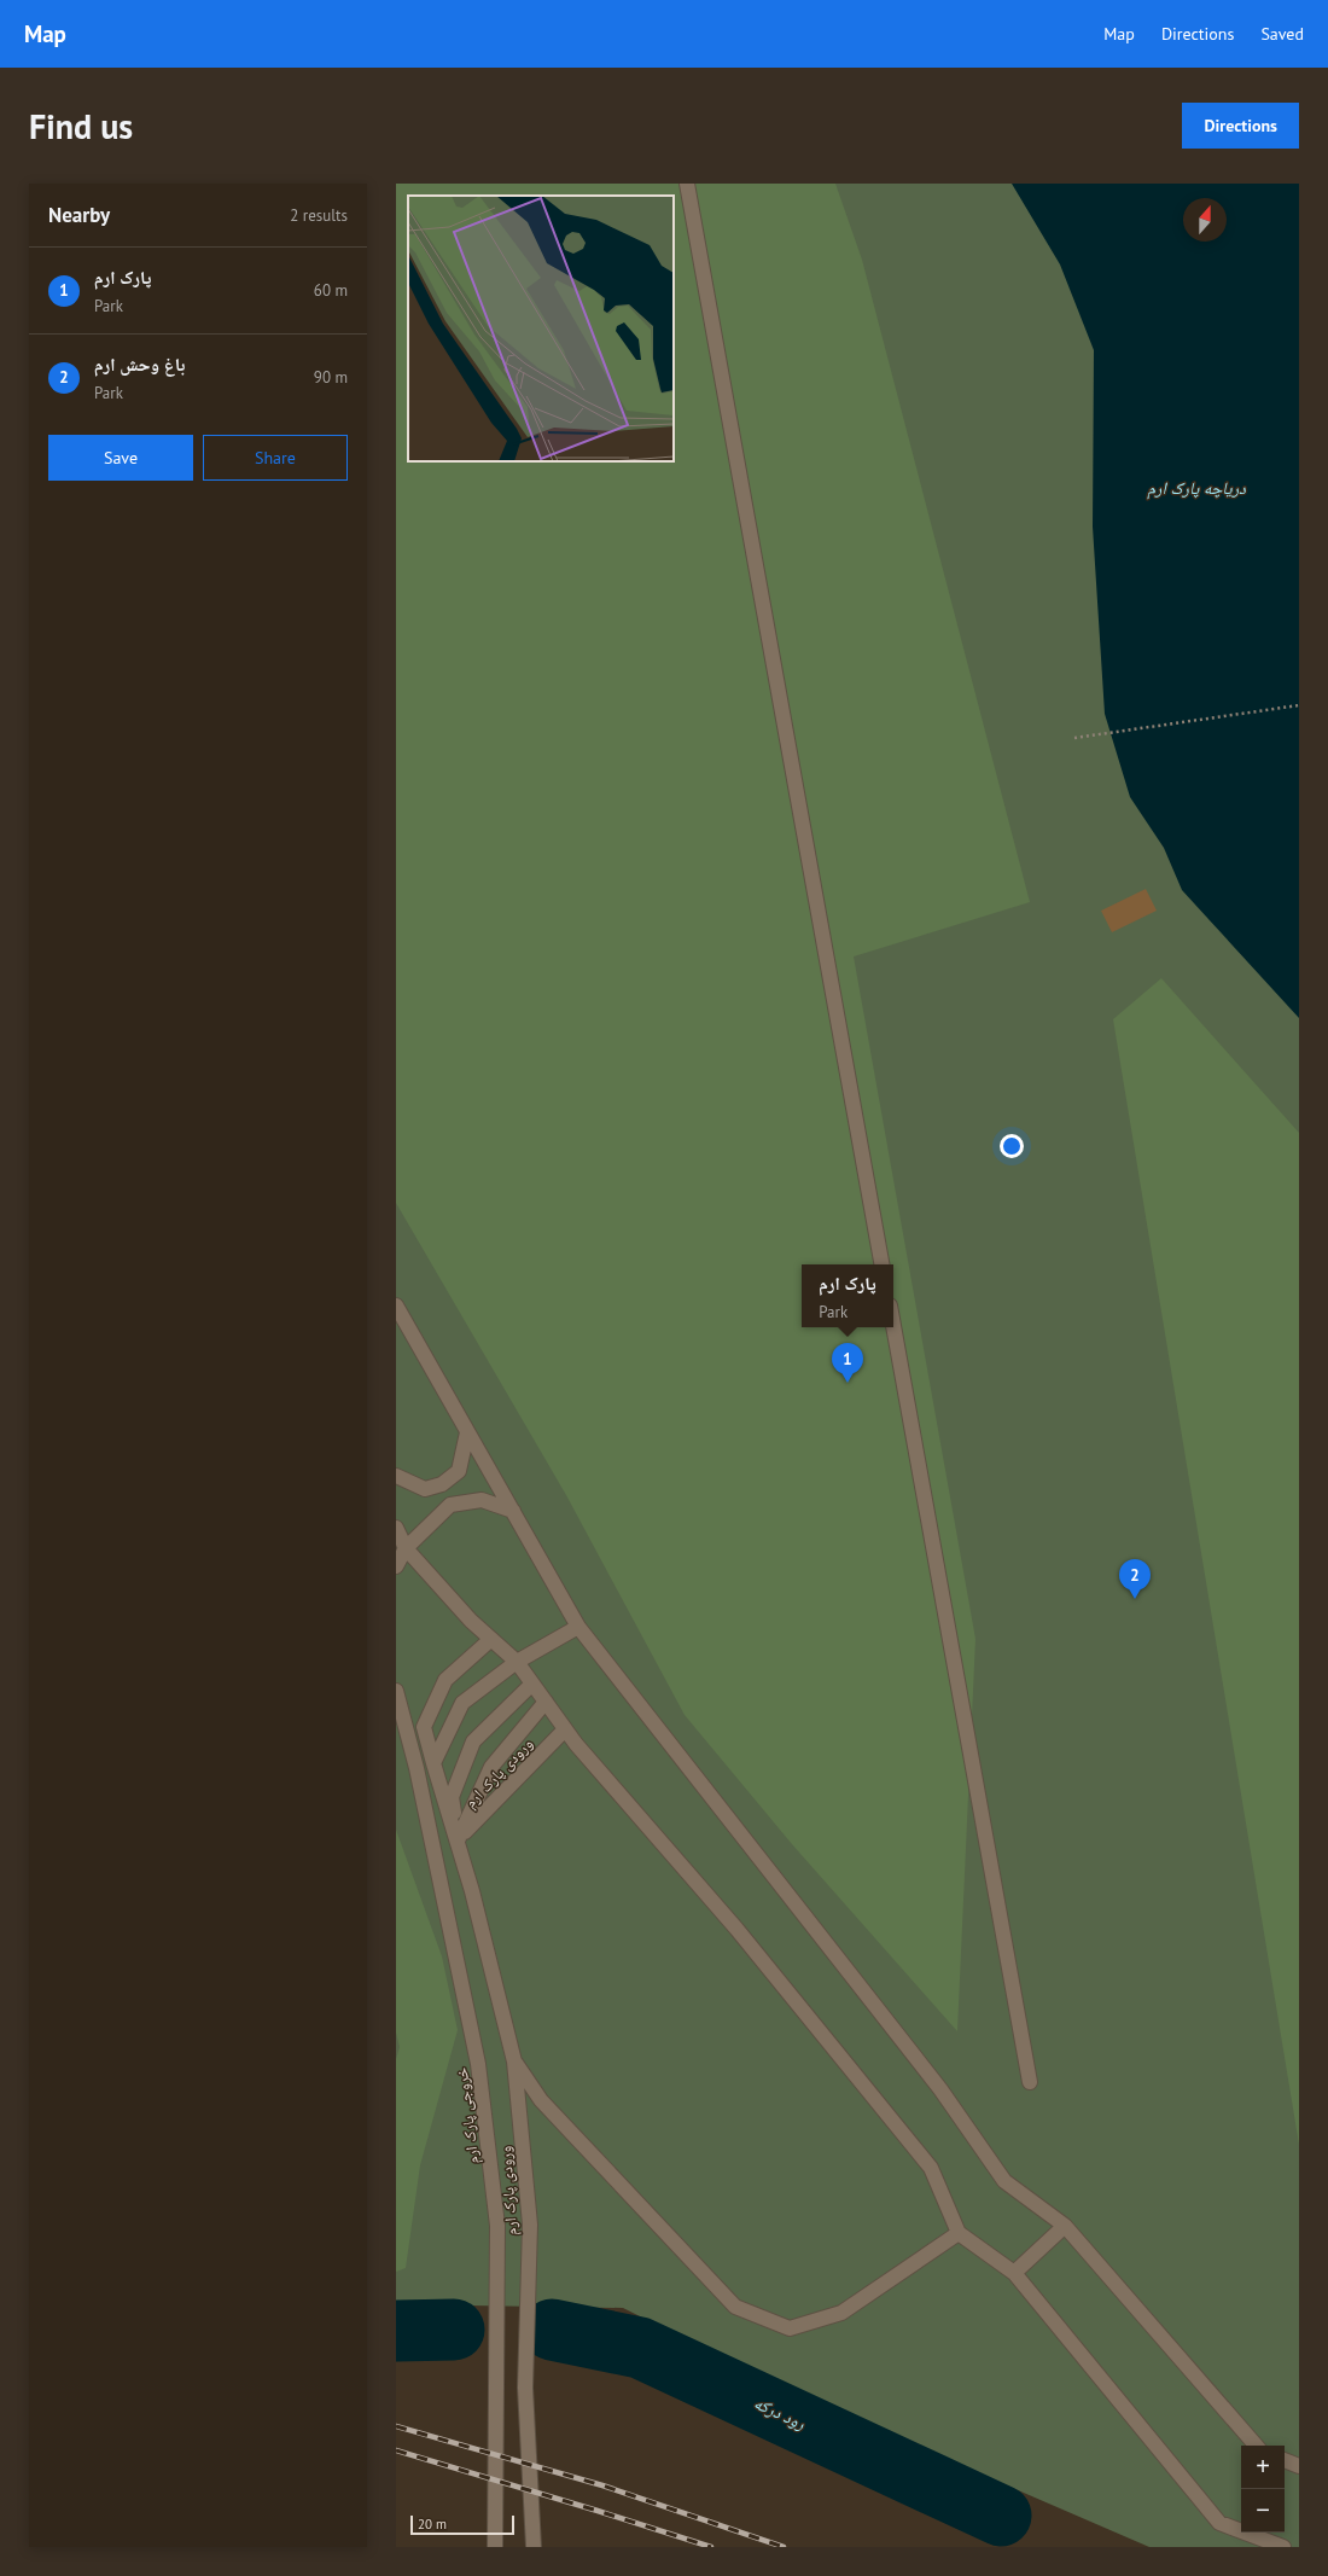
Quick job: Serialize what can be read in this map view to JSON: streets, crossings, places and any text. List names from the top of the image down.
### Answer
{
  "streets": {
    "lane": ["ورودی پارک ارم", "خروجی پارک ارم"]
  },
  "water": ["دریاچه پارک ارم", "رود درکه"],
  "scale_bar": "20 m",
  "north": "top",
  "page": {
    "header": "Map",
    "nav": ["Map", "Directions", "Saved"],
    "buttons": [
      "Directions",
      ["Save", "Share"]
    ],
    "title": "Find us",
    "heading": ["Nearby", "2 results"],
    "list": [
      {
        "mark": "1",
        "name": "پارک ارم",
        "note": "Park",
        "value": "60 m"
      },
      {
        "mark": "2",
        "name": "باغ وحش ارم",
        "note": "Park",
        "value": "90 m"
      }
    ],
    "popup": ["پارک ارم", "Park"],
    "pins": ["1", "2"],
    "map_buttons": ["+", "−"],
    "scale": "20 m"
  }
}
